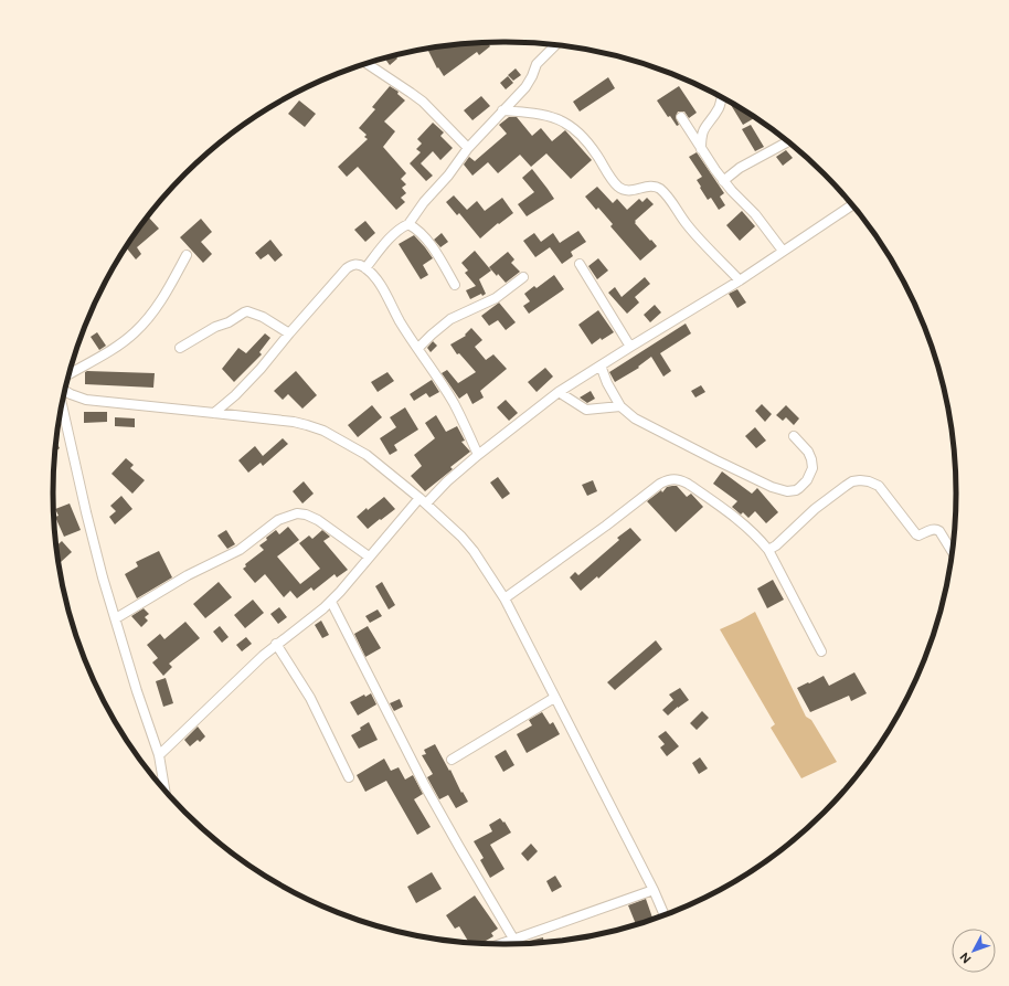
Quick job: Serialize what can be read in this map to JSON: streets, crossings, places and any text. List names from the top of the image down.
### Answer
{
  "north": "bottom left"
}
